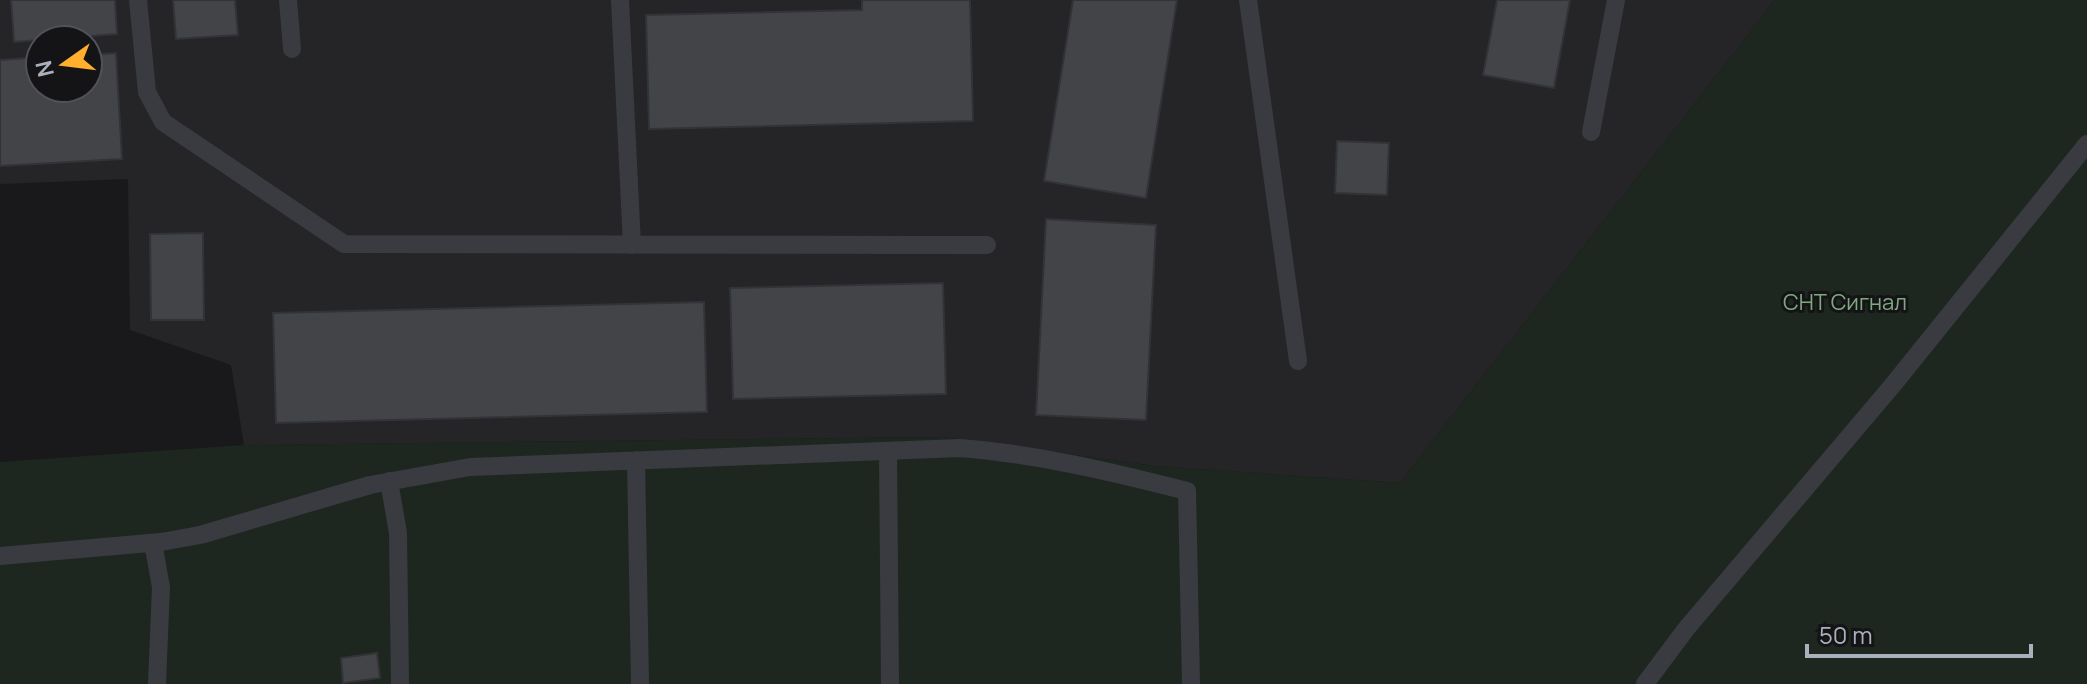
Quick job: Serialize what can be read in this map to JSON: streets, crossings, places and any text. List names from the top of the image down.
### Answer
{
  "parks": ["СНТ Сигнал"],
  "scale_bar": "50 m",
  "north": "left"
}
